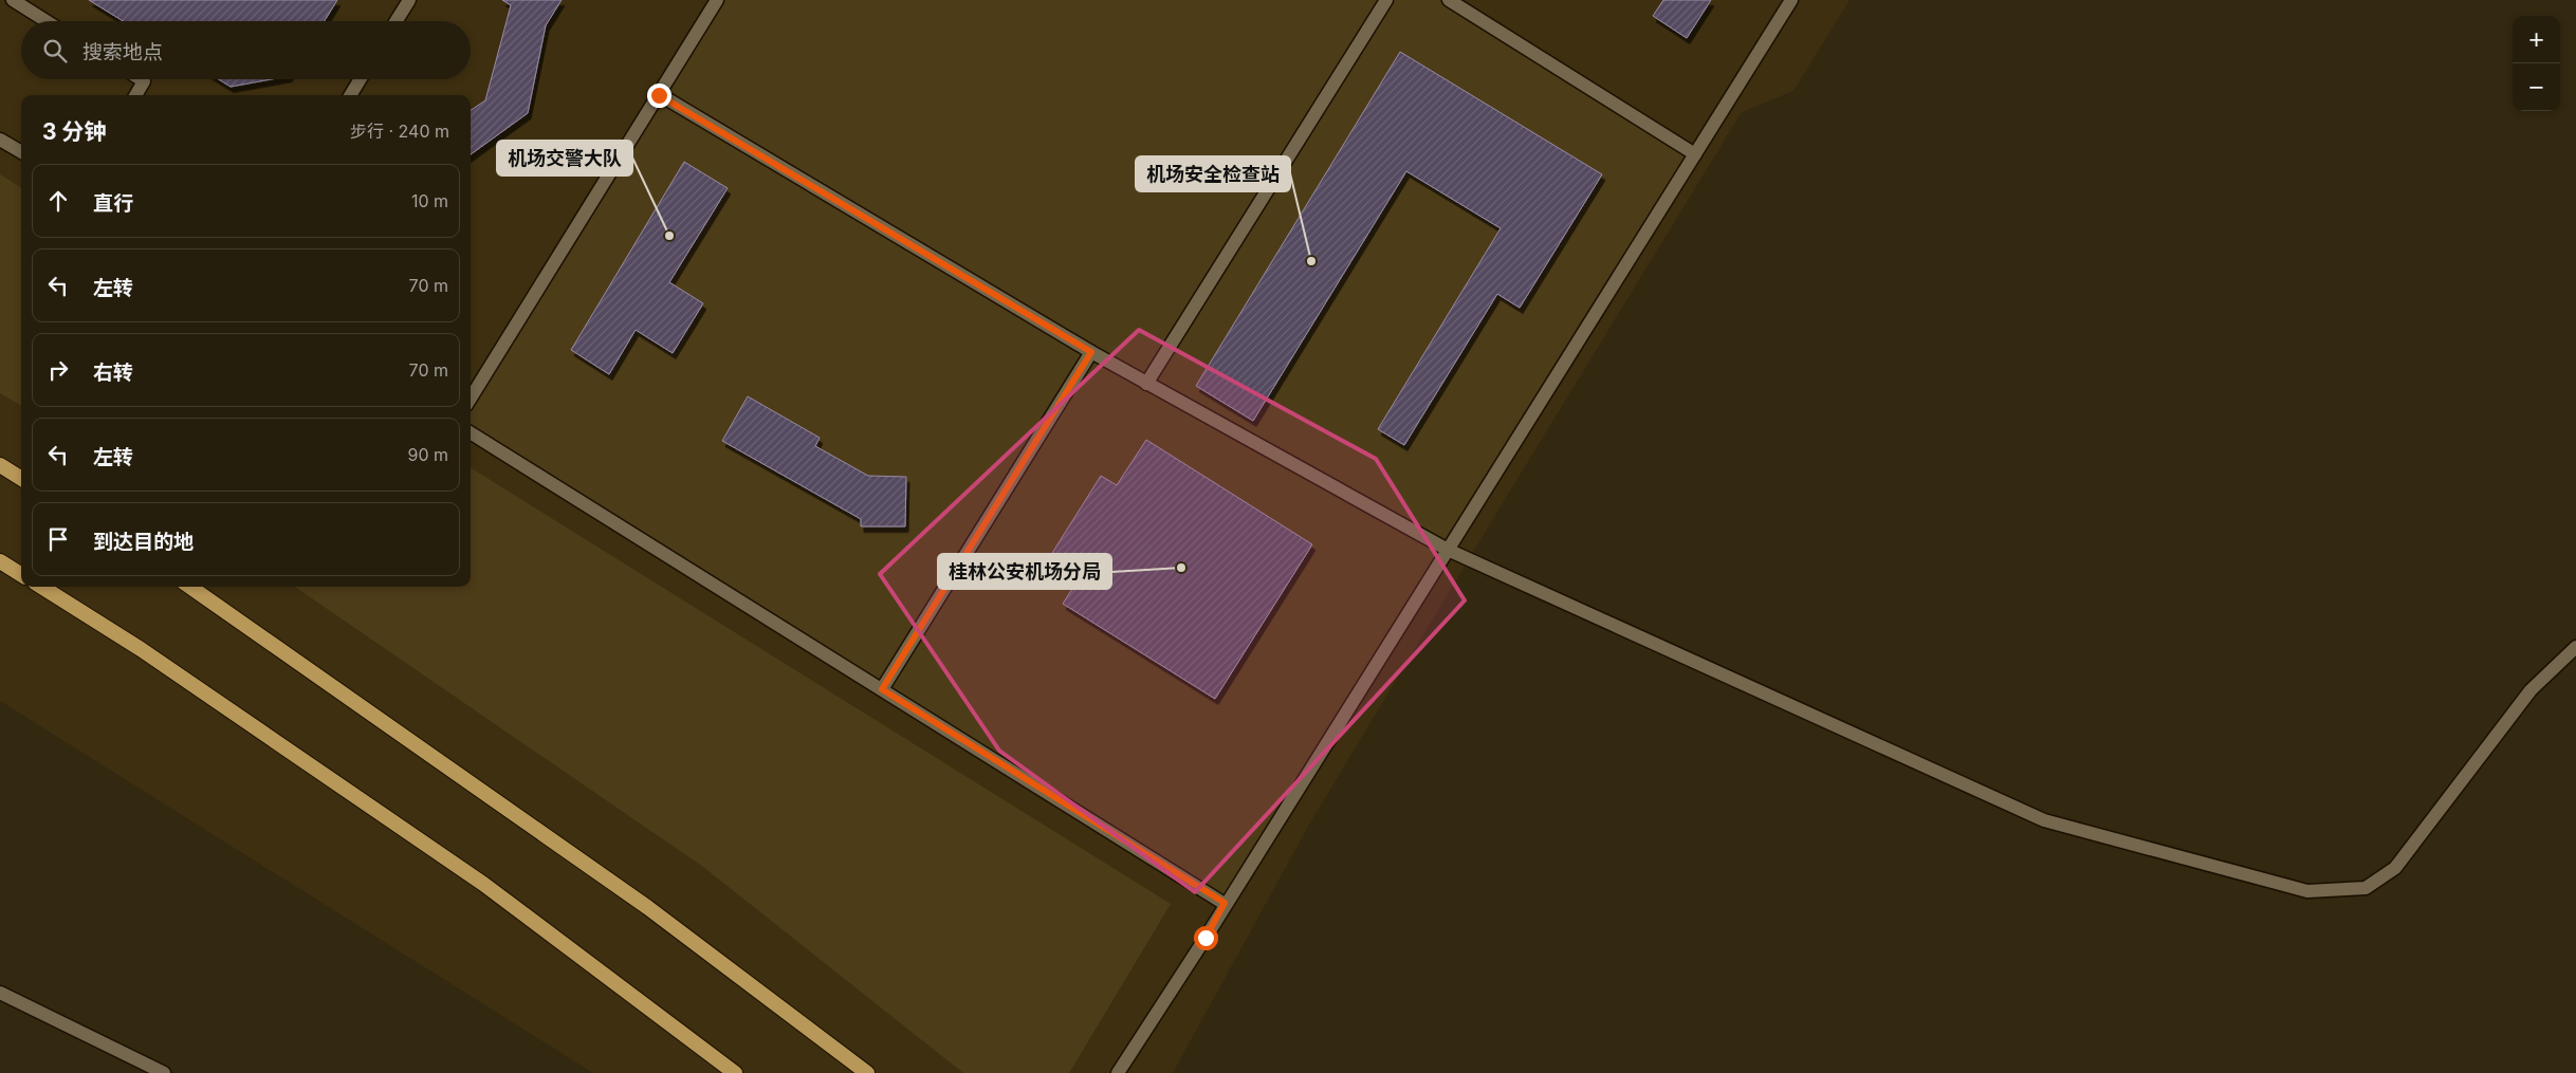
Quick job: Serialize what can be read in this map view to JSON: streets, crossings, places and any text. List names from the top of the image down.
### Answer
{
  "places": ["机场交警大队", "机场安全检查站", "桂林公安机场分局"],
  "page": {
    "map_buttons": ["+", "−"],
    "search": "搜索地点",
    "heading": ["3 分钟", "步行 · 240 m"],
    "list": [
      ["直行", "10 m"],
      ["左转", "70 m"],
      ["右转", "70 m"],
      ["左转", "90 m"],
      "到达目的地"
    ]
  }
}
